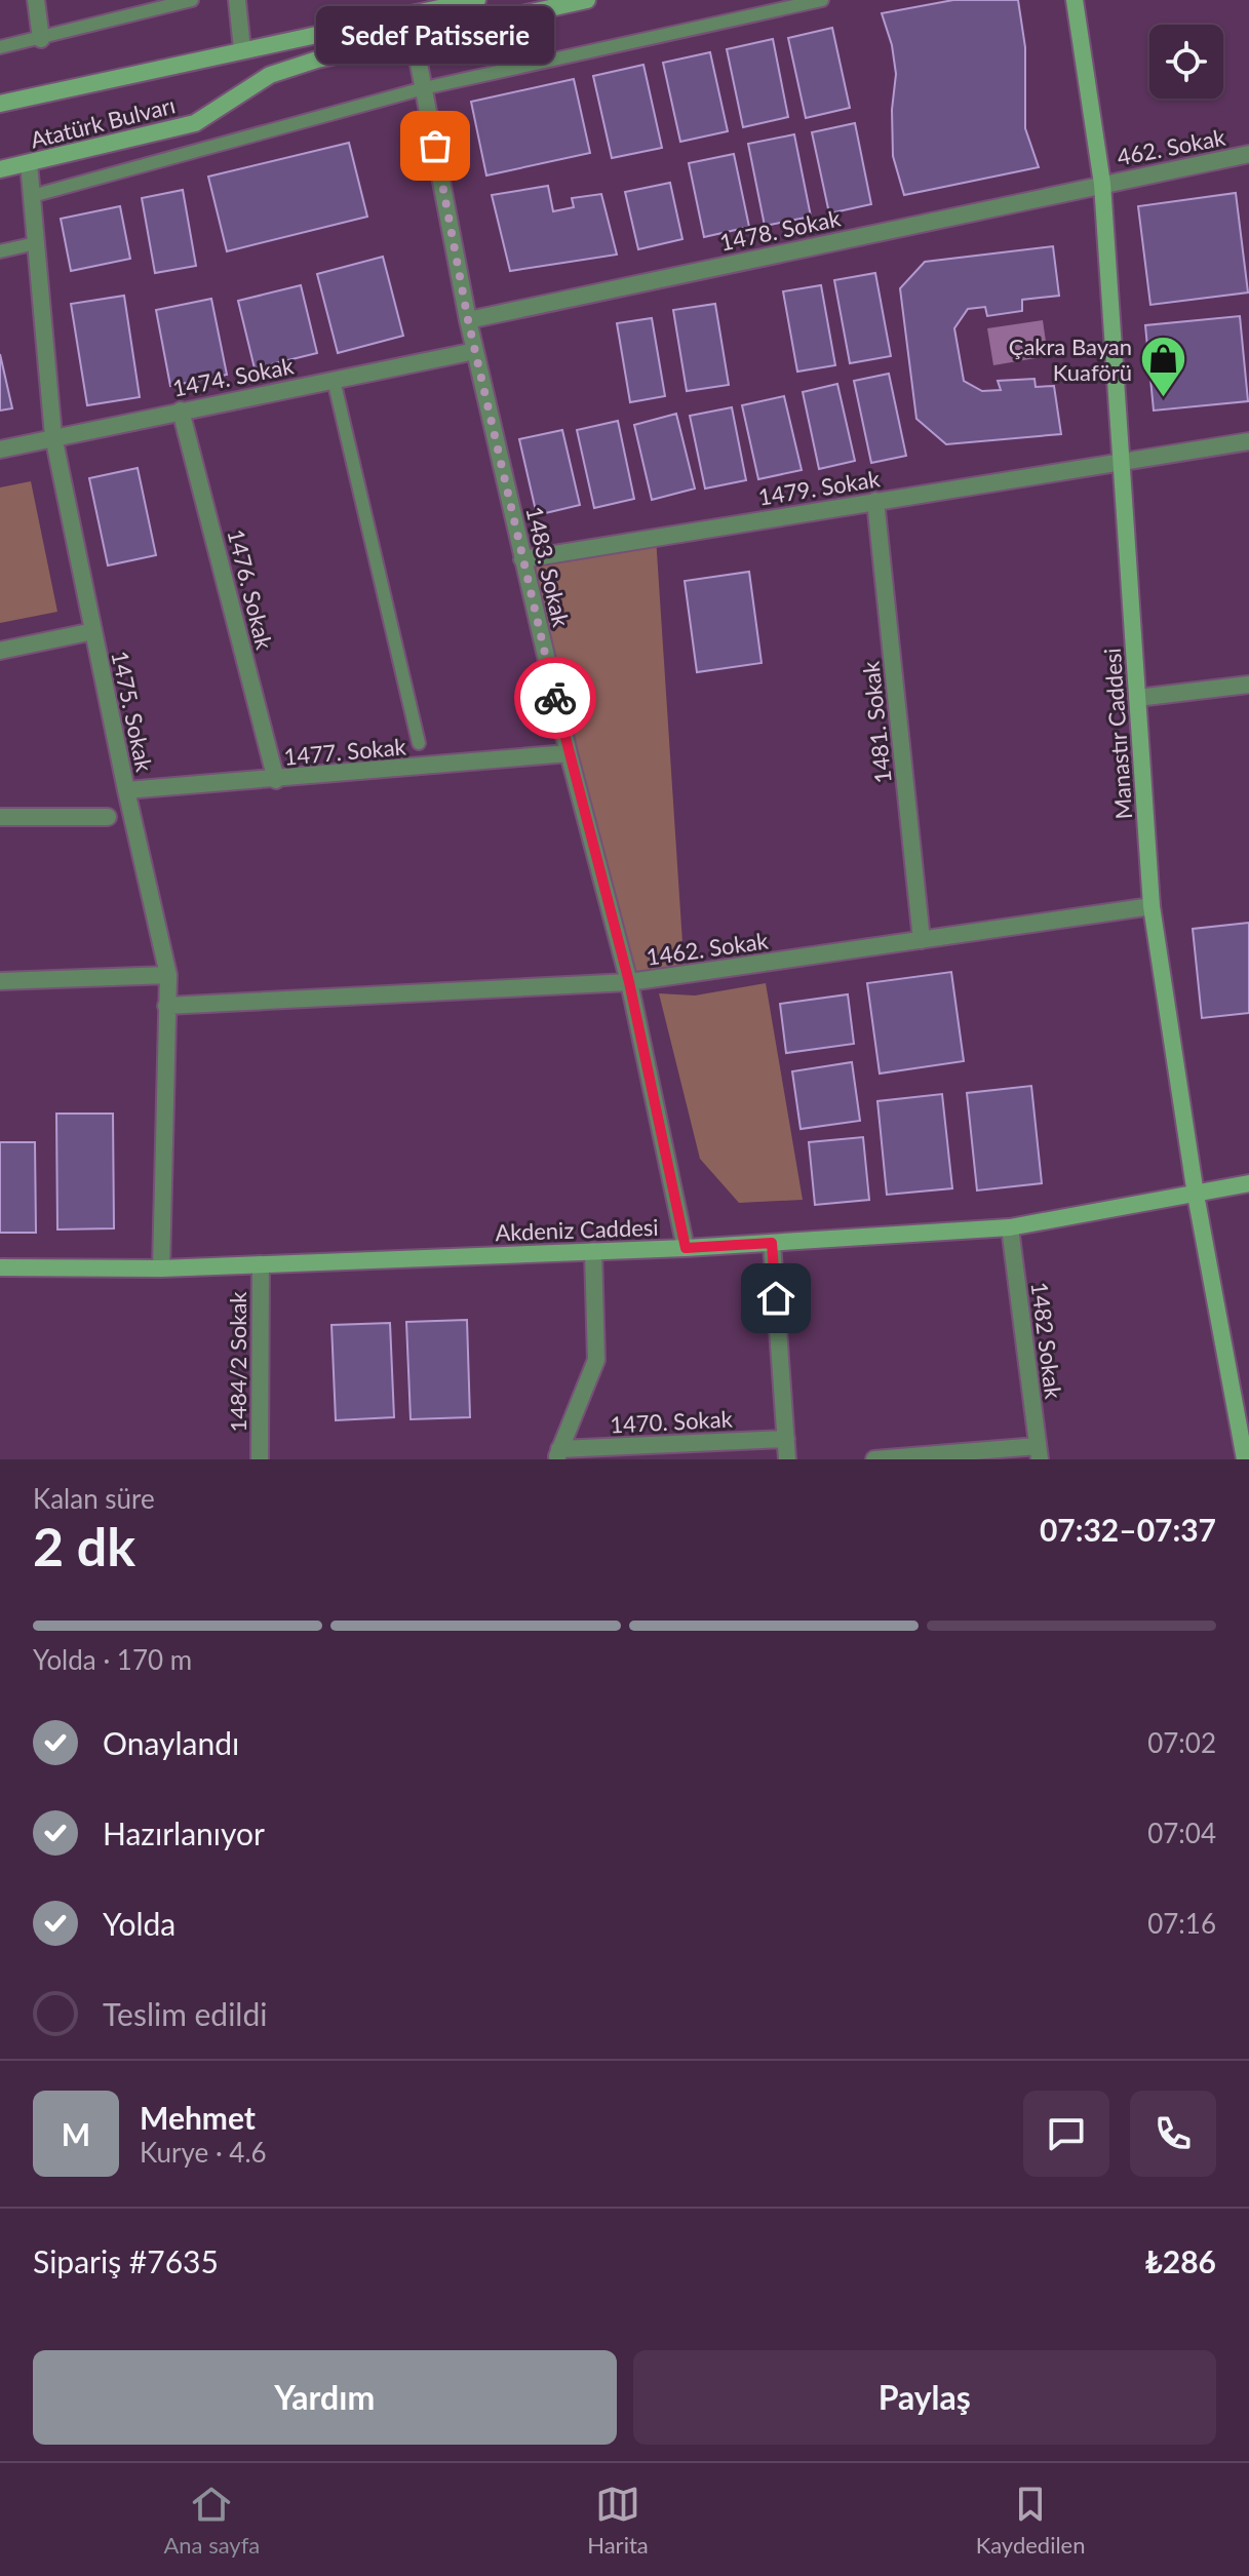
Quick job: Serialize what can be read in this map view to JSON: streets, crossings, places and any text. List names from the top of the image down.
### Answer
{
  "streets": {
    "street": [
      "Atatürk Bulvarı",
      "462. Sokak",
      "1478. Sokak",
      "1474. Sokak",
      "1479. Sokak",
      "1483. Sokak",
      "1476. Sokak",
      "1475. Sokak",
      "1481. Sokak",
      "Manastır Caddesi",
      "1477. Sokak",
      "1462. Sokak",
      "Akdeniz Caddesi",
      "1482 Sokak",
      "1484/2 Sokak",
      "1470. Sokak"
    ]
  },
  "crossings": [
    ["Atatürk Bulvarı", "1483. Sokak"],
    ["Atatürk Bulvarı", "1475. Sokak"],
    ["462. Sokak", "1478. Sokak"],
    ["462. Sokak", "Manastır Caddesi"],
    ["1478. Sokak", "1483. Sokak"],
    ["1478. Sokak", "Manastır Caddesi"],
    ["1474. Sokak", "1483. Sokak"],
    ["1474. Sokak", "1476. Sokak"],
    ["1474. Sokak", "1475. Sokak"],
    ["1479. Sokak", "1483. Sokak"],
    ["1479. Sokak", "1481. Sokak"],
    ["1479. Sokak", "Manastır Caddesi"],
    ["1483. Sokak", "1477. Sokak"],
    ["1483. Sokak", "1462. Sokak"],
    ["1483. Sokak", "Akdeniz Caddesi"],
    ["1476. Sokak", "1477. Sokak"],
    ["1475. Sokak", "1477. Sokak"],
    ["1475. Sokak", "1462. Sokak"],
    ["1475. Sokak", "Akdeniz Caddesi"],
    ["1481. Sokak", "1462. Sokak"],
    ["Manastır Caddesi", "1462. Sokak"],
    ["Manastır Caddesi", "Akdeniz Caddesi"],
    ["Akdeniz Caddesi", "1482 Sokak"],
    ["Akdeniz Caddesi", "1484/2 Sokak"]
  ],
  "places": {
    "other": ["Sedef Patisserie"],
    "shop": ["Çakra Bayan Kuaförü"]
  },
  "page": {
    "bubble": "Sedef Patisserie",
    "heading": ["2 dk", "Kalan süre", "07:32–07:37"],
    "panel": [
      "Mehmet",
      "Kurye · 4.6",
      "Sipariş #7635",
      "₺286"
    ],
    "bar": "Yolda · 170 m",
    "list": [
      ["Onaylandı", "07:02"],
      ["Hazırlanıyor", "07:04"],
      ["Yolda", "07:16"],
      "Teslim edildi"
    ],
    "round": "M",
    "buttons": ["Yardım", "Paylaş"],
    "tabs": ["Ana sayfa", "Harita", "Kaydedilen"]
  }
}
